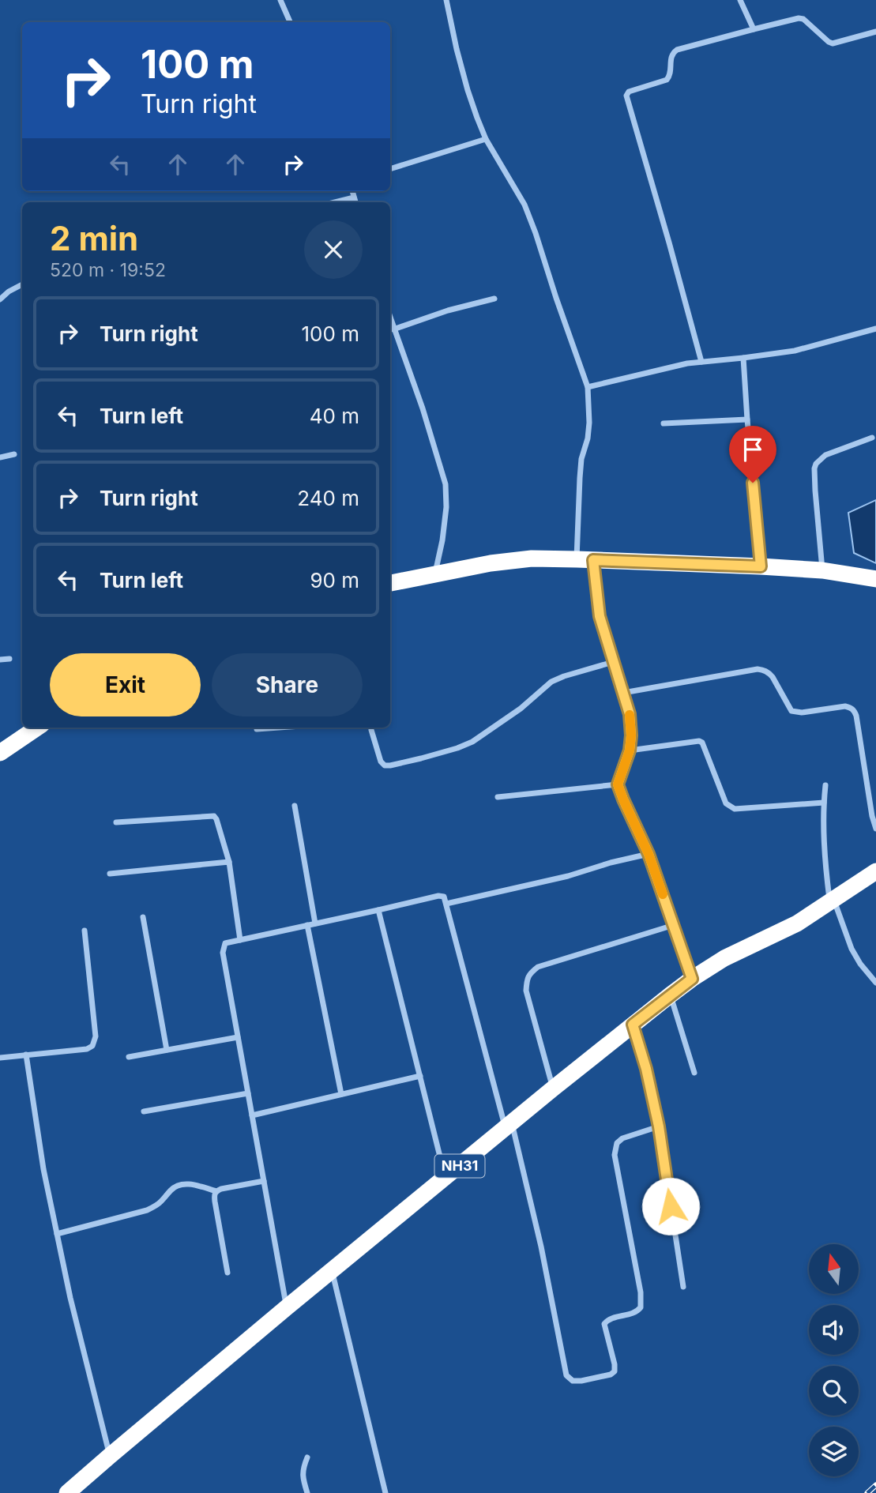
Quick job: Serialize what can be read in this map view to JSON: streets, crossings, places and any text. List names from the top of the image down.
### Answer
{
  "streets": {
    "highway": ["NH31"]
  },
  "north": "top",
  "page": {
    "turn": ["100 m", "Turn right"],
    "heading": ["2 min", "520 m · 19:52"],
    "list": [
      {
        "name": "Turn right",
        "value": "100 m"
      },
      {
        "name": "Turn left",
        "value": "40 m"
      },
      {
        "name": "Turn right",
        "value": "240 m"
      },
      {
        "name": "Turn left",
        "value": "90 m"
      }
    ],
    "buttons": ["Exit", "Share"]
  }
}
